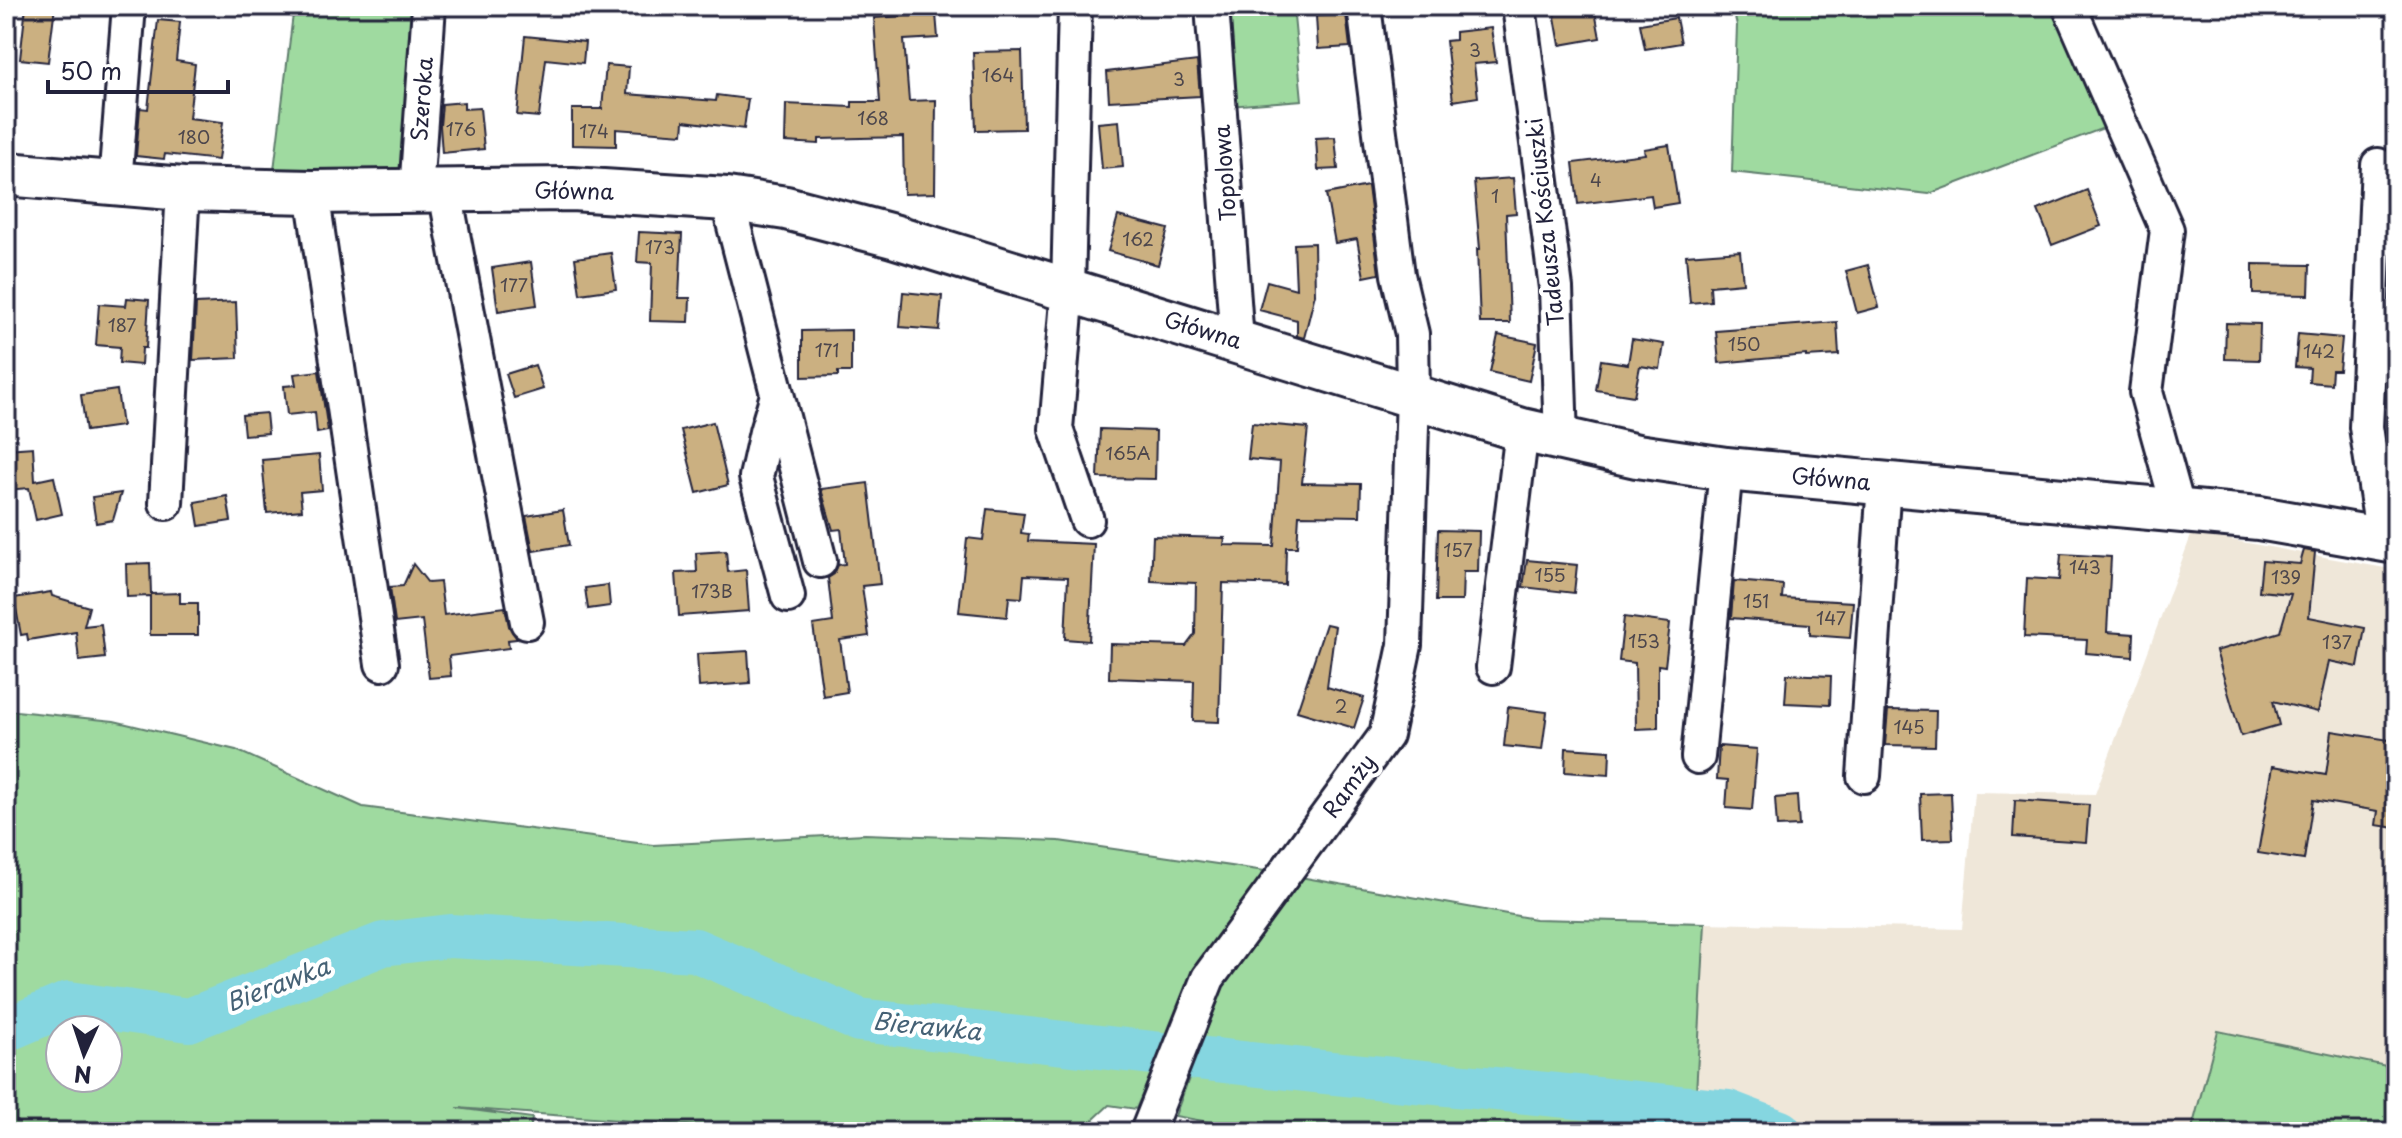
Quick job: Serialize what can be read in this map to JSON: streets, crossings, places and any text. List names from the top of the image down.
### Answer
{
  "streets": {
    "main road": ["Główna"],
    "street": [
      "Szeroka",
      "Topolowa",
      "Tadeusza Kościuszki",
      "Ramży"
    ]
  },
  "crossings": [
    ["Szeroka", "Główna"],
    ["Topolowa", "Główna"],
    ["Główna", "Tadeusza Kościuszki"],
    ["Główna", "Ramży"]
  ],
  "water": ["Bierawka"],
  "house_numbers": [
    "3",
    "164",
    "3",
    "168",
    "176",
    "174",
    "180",
    "4",
    "1",
    "162",
    "173",
    "177",
    "187",
    "150",
    "171",
    "142",
    "165A",
    "157",
    "143",
    "155",
    "139",
    "173B",
    "151",
    "147",
    "153",
    "137",
    "2",
    "145"
  ],
  "scale_bar": "50 m",
  "north": "bottom"
}
